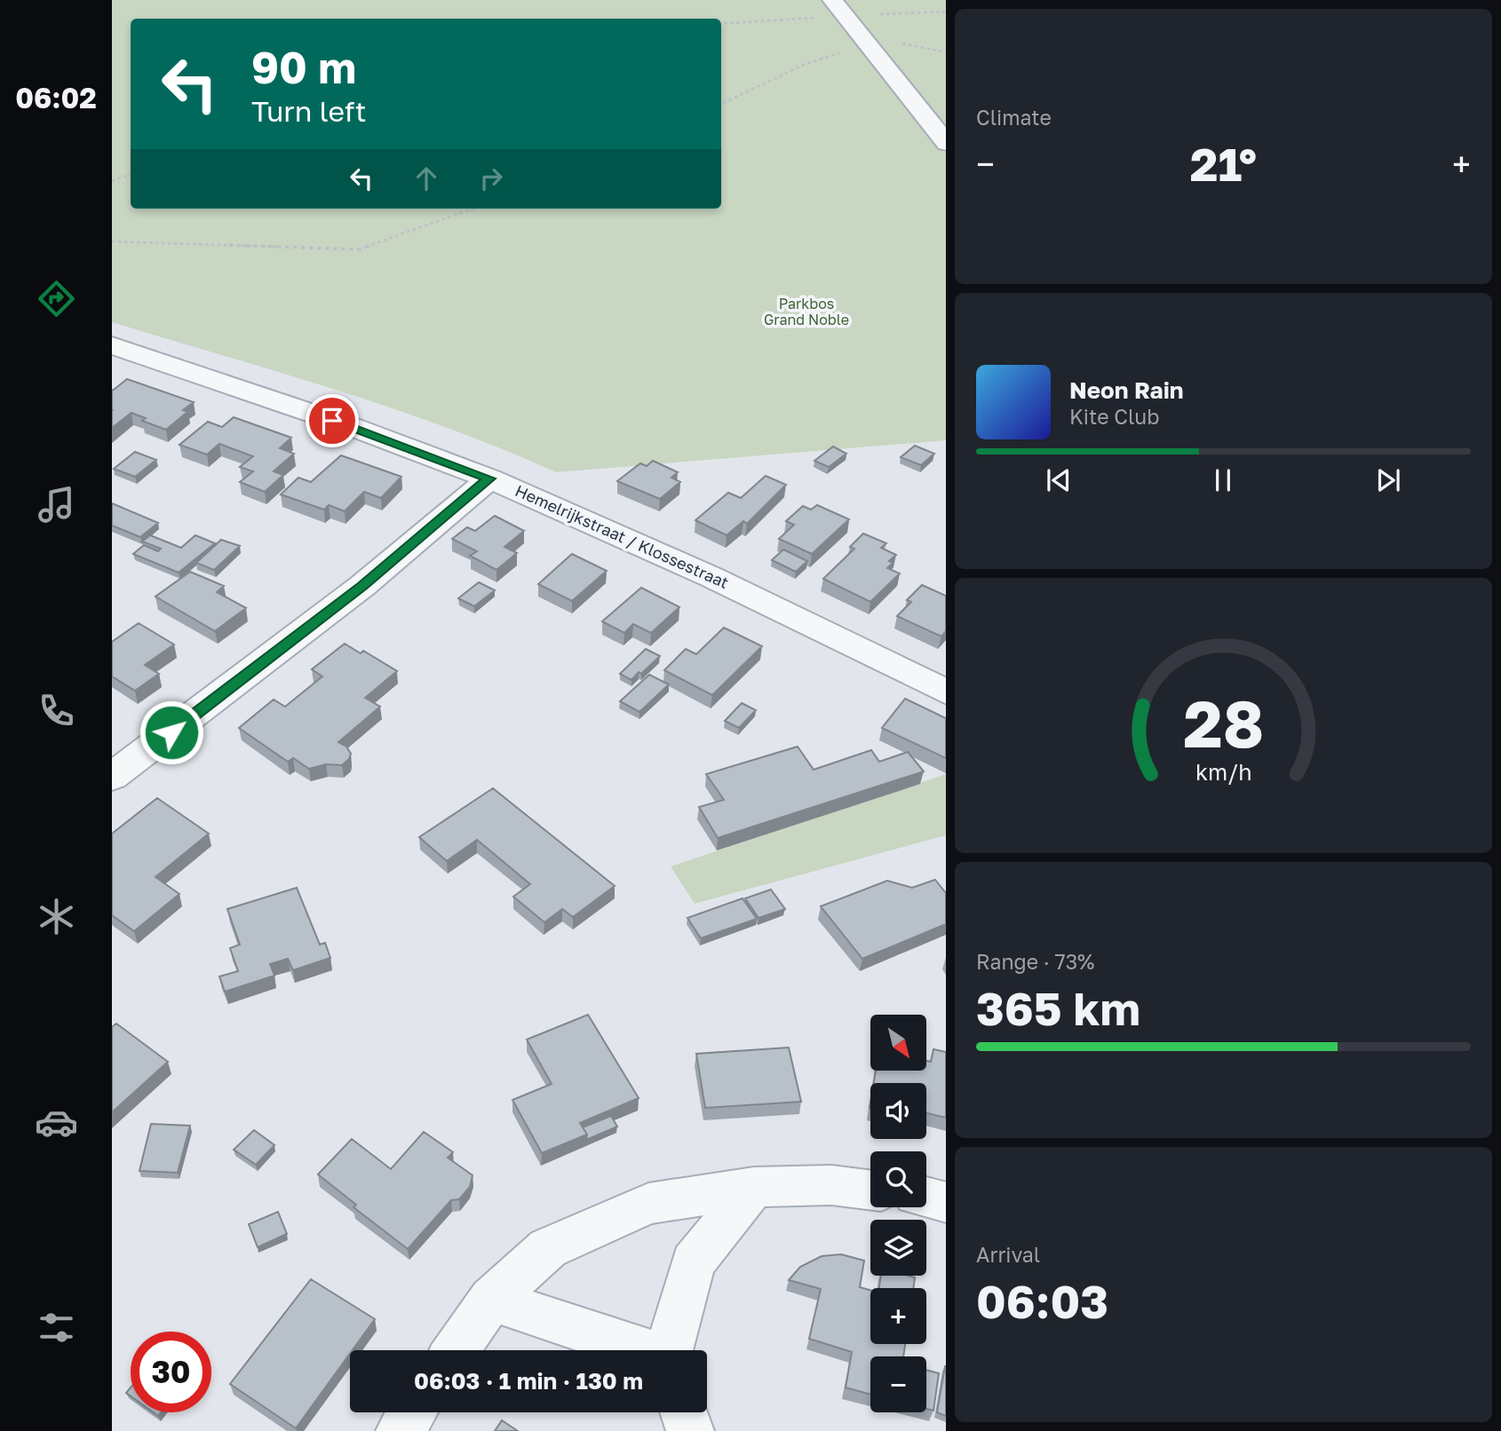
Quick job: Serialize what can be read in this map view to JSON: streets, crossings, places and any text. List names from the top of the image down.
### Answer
{
  "streets": {
    "street": ["Hemelrijkstraat / Klossestraat"]
  },
  "parks": ["Parkbos Grand Noble"],
  "north": "bottom right",
  "page": {
    "tabs": "06:02",
    "tile": [
      "Climate",
      ["Range · 73%", "365 km"],
      ["Arrival", "06:03"]
    ],
    "turn": ["90 m", "Turn left"],
    "heat": ["−", "21°", "+"],
    "song": ["Neon Rain", "Kite Club"],
    "map_buttons": ["+", "−"],
    "limit": "30",
    "trip": "06:03 · 1 min · 130 m",
    "gauge": ["28", "km/h"]
  }
}
